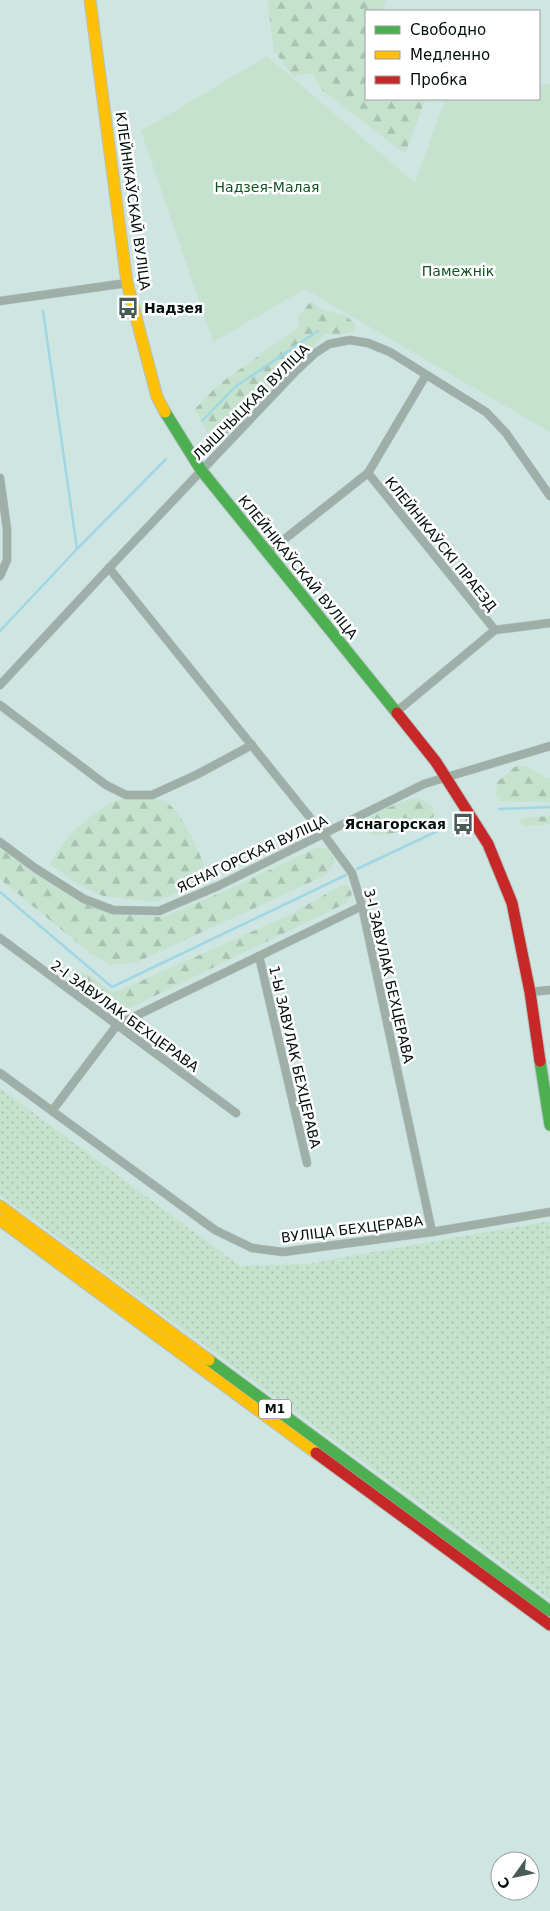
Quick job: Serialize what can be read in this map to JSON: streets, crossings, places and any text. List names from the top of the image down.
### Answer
{
  "streets": {
    "main road": ["КЛЕЙНІКАЎСКАЙ ВУЛІЦА", "М1"],
    "street": [
      "ЛЫШЧЫЦКАЯ ВУЛІЦА",
      "КЛЕЙНІКАЎСКІ ПРАЕЗД",
      "ЯСНАГОРСКАЯ ВУЛІЦА",
      "3-І ЗАВУЛАК БЕХЦЕРАВА",
      "2-І ЗАВУЛАК БЕХЦЕРАВА",
      "1-Ы ЗАВУЛАК БЕХЦЕРАВА",
      "ВУЛІЦА БЕХЦЕРАВА"
    ]
  },
  "crossings": [
    ["КЛЕЙНІКАЎСКАЙ ВУЛІЦА", "ЛЫШЧЫЦКАЯ ВУЛІЦА"],
    ["КЛЕЙНІКАЎСКАЙ ВУЛІЦА", "ЯСНАГОРСКАЯ ВУЛІЦА"],
    ["ЛЫШЧЫЦКАЯ ВУЛІЦА", "3-І ЗАВУЛАК БЕХЦЕРАВА"],
    ["ЯСНАГОРСКАЯ ВУЛІЦА", "3-І ЗАВУЛАК БЕХЦЕРАВА"],
    ["3-І ЗАВУЛАК БЕХЦЕРАВА", "1-Ы ЗАВУЛАК БЕХЦЕРАВА"],
    ["3-І ЗАВУЛАК БЕХЦЕРАВА", "ВУЛІЦА БЕХЦЕРАВА"],
    ["2-І ЗАВУЛАК БЕХЦЕРАВА", "1-Ы ЗАВУЛАК БЕХЦЕРАВА"],
    ["1-Ы ЗАВУЛАК БЕХЦЕРАВА", "ВУЛІЦА БЕХЦЕРАВА"]
  ],
  "parks": ["Надзея-Малая", "Памежнік"],
  "places": {
    "bus stop": ["Надзея", "Яснагорская"]
  },
  "legend": ["Свободно", "Медленно", "Пробка"],
  "north": "bottom left"
}
